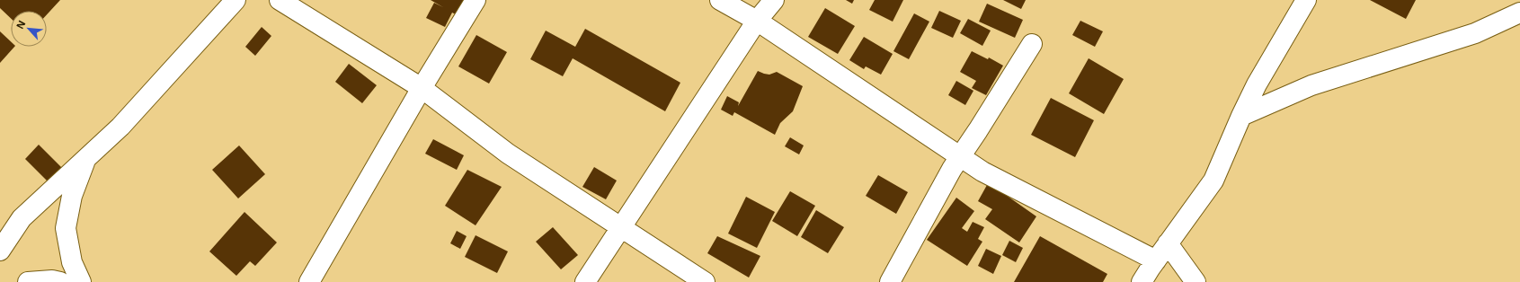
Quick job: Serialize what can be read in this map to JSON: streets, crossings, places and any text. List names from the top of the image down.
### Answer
{
  "north": "top left"
}
